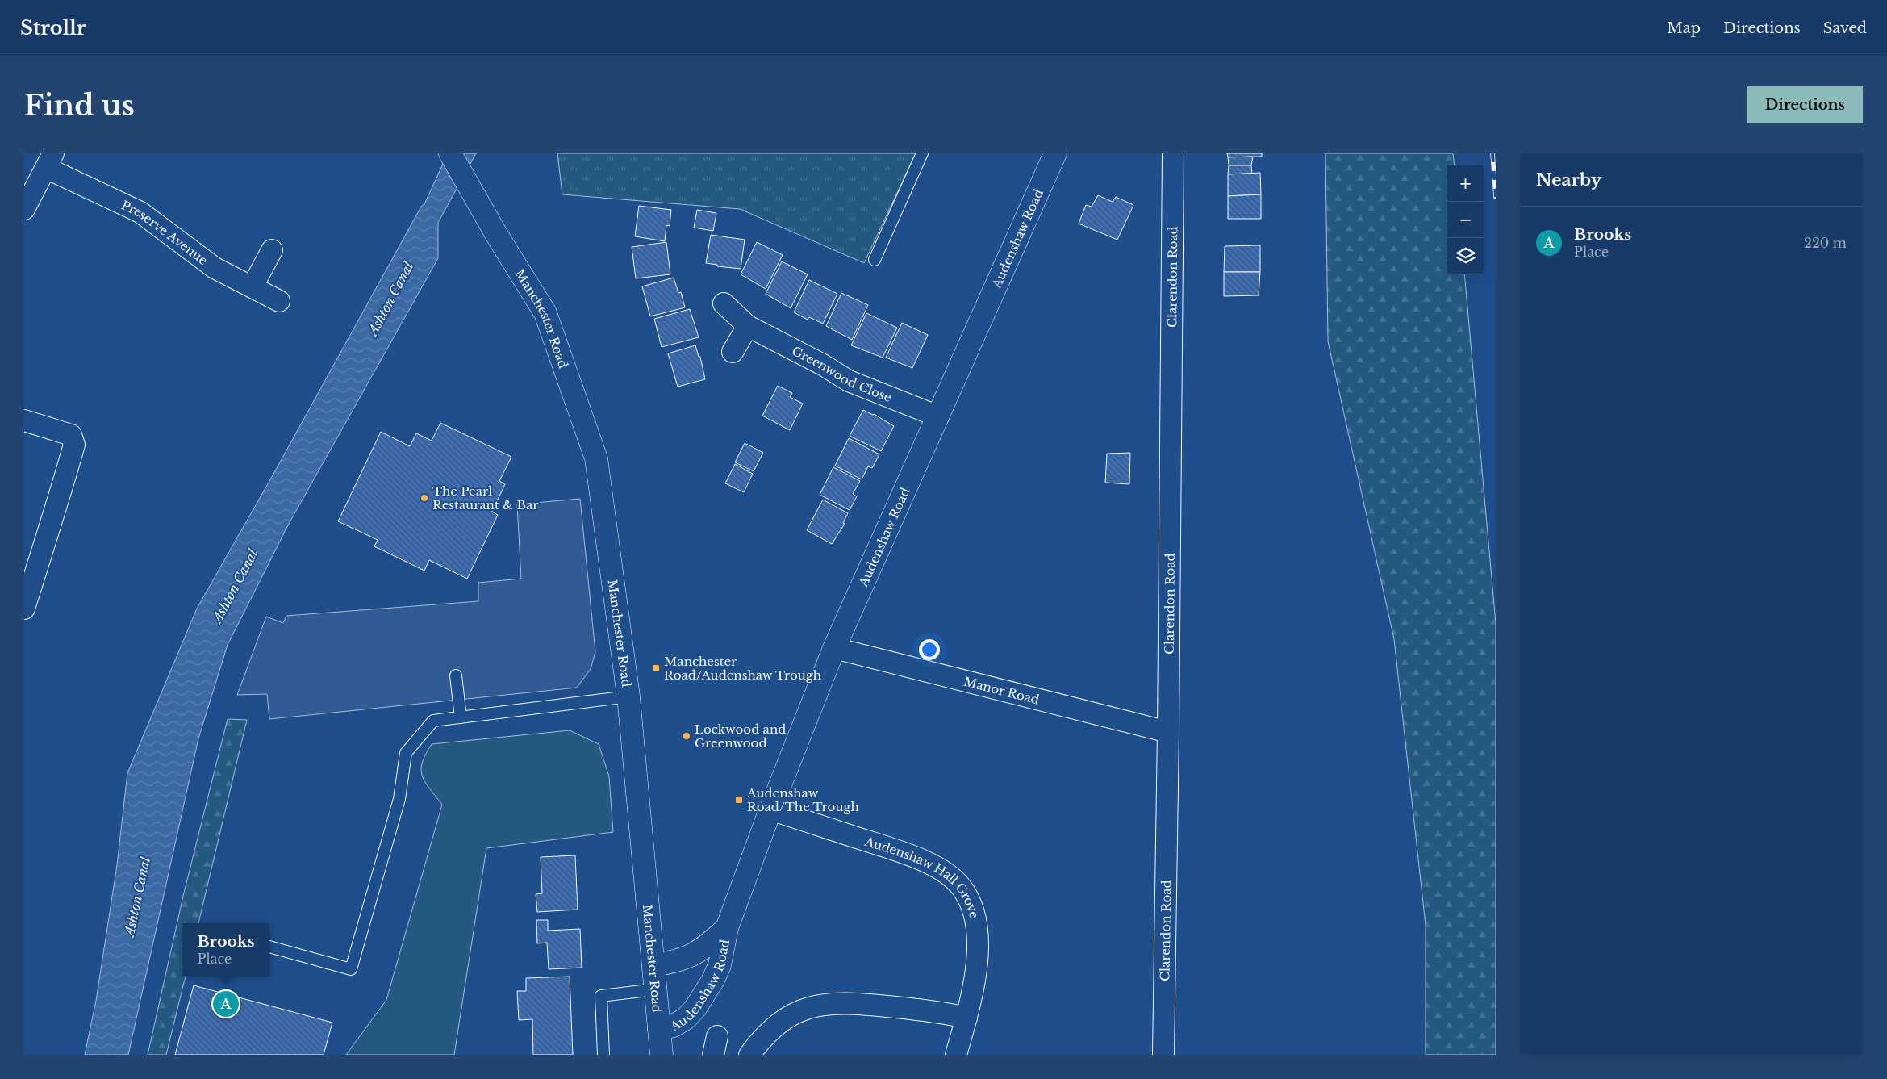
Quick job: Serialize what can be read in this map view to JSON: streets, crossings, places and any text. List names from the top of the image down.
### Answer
{
  "streets": {
    "main road": ["Audenshaw Road", "Manchester Road"],
    "street": [
      "Preserve Avenue",
      "Clarendon Road",
      "Greenwood Close",
      "Manor Road",
      "Audenshaw Hall Grove"
    ]
  },
  "crossings": [
    ["Audenshaw Road", "Manchester Road"],
    ["Audenshaw Road", "Greenwood Close"],
    ["Audenshaw Road", "Manor Road"],
    ["Audenshaw Road", "Audenshaw Hall Grove"],
    ["Clarendon Road", "Manor Road"]
  ],
  "water": ["Ashton Canal"],
  "places": {
    "other": ["The Pearl Restaurant & Bar", "Lockwood and Greenwood"],
    "transit": ["Manchester Road/Audenshaw Trough", "Audenshaw Road/The Trough"]
  },
  "page": {
    "header": "Strollr",
    "nav": ["Map", "Directions", "Saved"],
    "buttons": "Directions",
    "title": "Find us",
    "heading": "Nearby",
    "map_buttons": ["+", "−"],
    "list": [
      {
        "mark": "A",
        "name": "Brooks",
        "note": "Place",
        "value": "220 m"
      }
    ],
    "popup": ["Brooks", "Place"],
    "pins": "A"
  }
}
